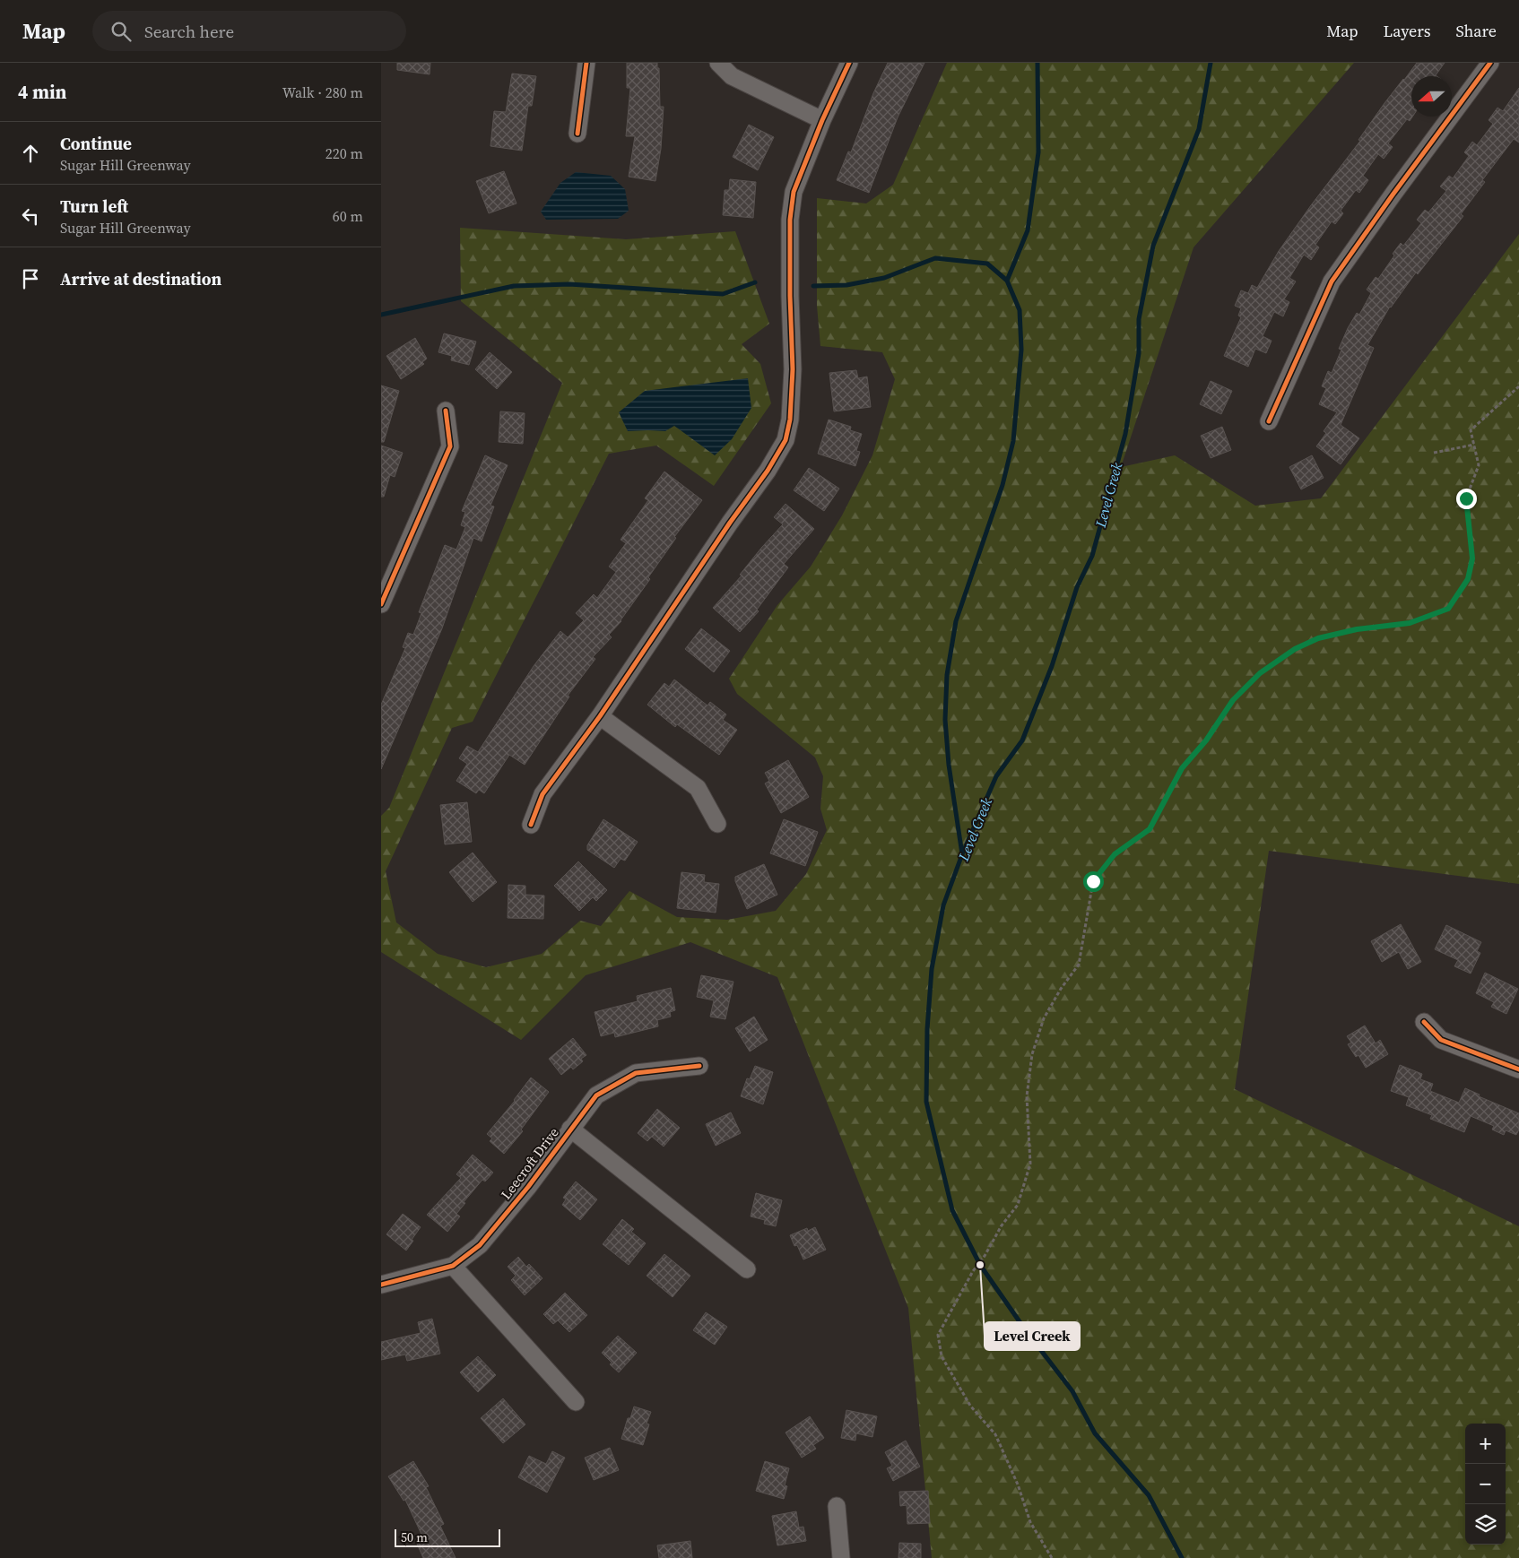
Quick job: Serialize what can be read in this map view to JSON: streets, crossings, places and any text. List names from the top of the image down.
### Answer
{
  "streets": {
    "street": ["Leecroft Drive"]
  },
  "water": ["Level Creek"],
  "places": ["Level Creek"],
  "scale_bar": "50 m",
  "north": "left",
  "page": {
    "header": "Map",
    "search": "Search here",
    "nav": ["Map", "Layers", "Share"],
    "heading": ["4 min", "Walk · 280 m"],
    "list": [
      ["Continue", "Sugar Hill Greenway", "220 m"],
      ["Turn left", "Sugar Hill Greenway", "60 m"],
      "Arrive at destination"
    ],
    "map_buttons": ["+", "−"],
    "scale": "50 m"
  }
}
